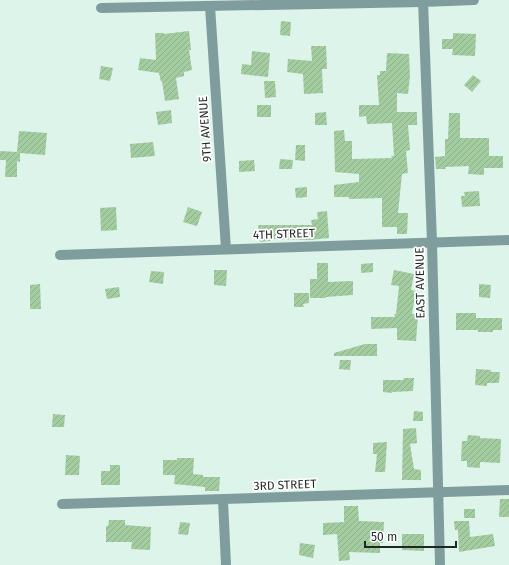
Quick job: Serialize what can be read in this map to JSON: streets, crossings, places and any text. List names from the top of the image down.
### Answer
{
  "streets": {
    "street": [
      "9TH AVENUE",
      "4TH STREET",
      "EAST AVENUE",
      "3RD STREET"
    ]
  },
  "crossings": [
    ["9TH AVENUE", "4TH STREET"],
    ["4TH STREET", "EAST AVENUE"],
    ["EAST AVENUE", "3RD STREET"]
  ],
  "scale_bar": "50 m"
}
